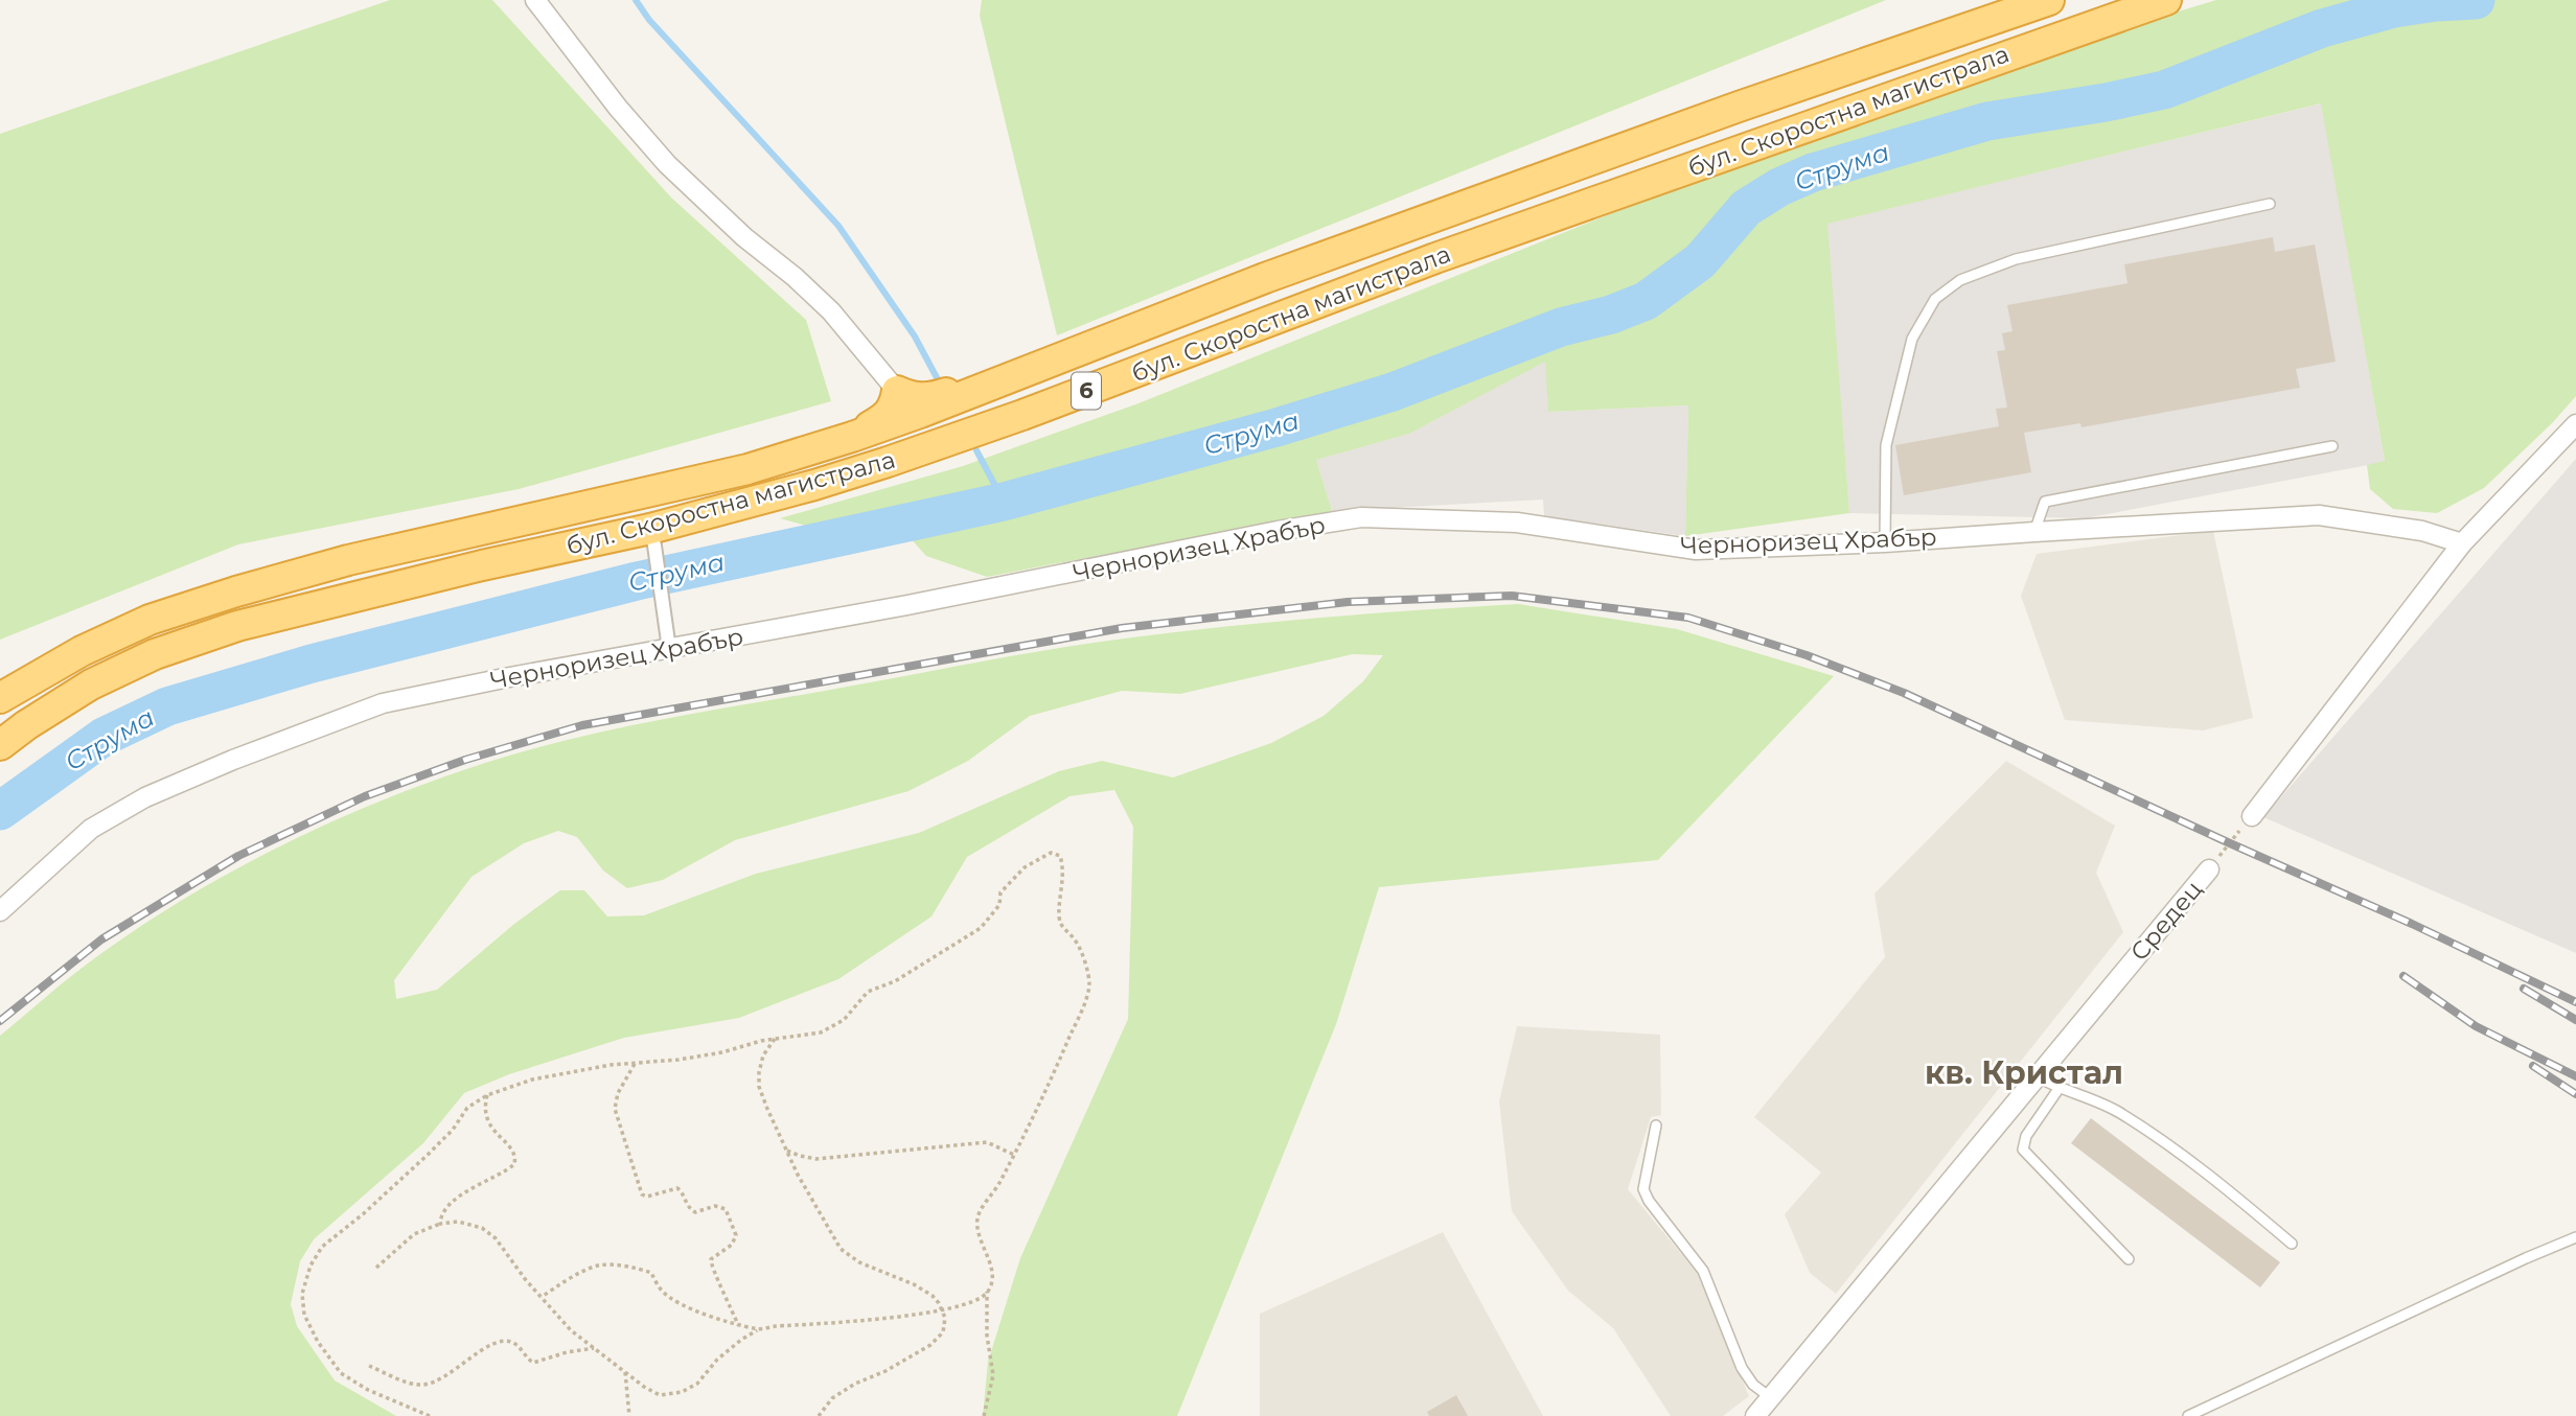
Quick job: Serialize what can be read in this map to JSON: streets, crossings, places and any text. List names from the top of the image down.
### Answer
{
  "streets": {
    "highway": ["бул. Скоростна магистрала", "6"],
    "street": ["Черноризец Храбър", "Средец"]
  },
  "districts": ["кв. Кристал"],
  "water": ["Струма"]
}
